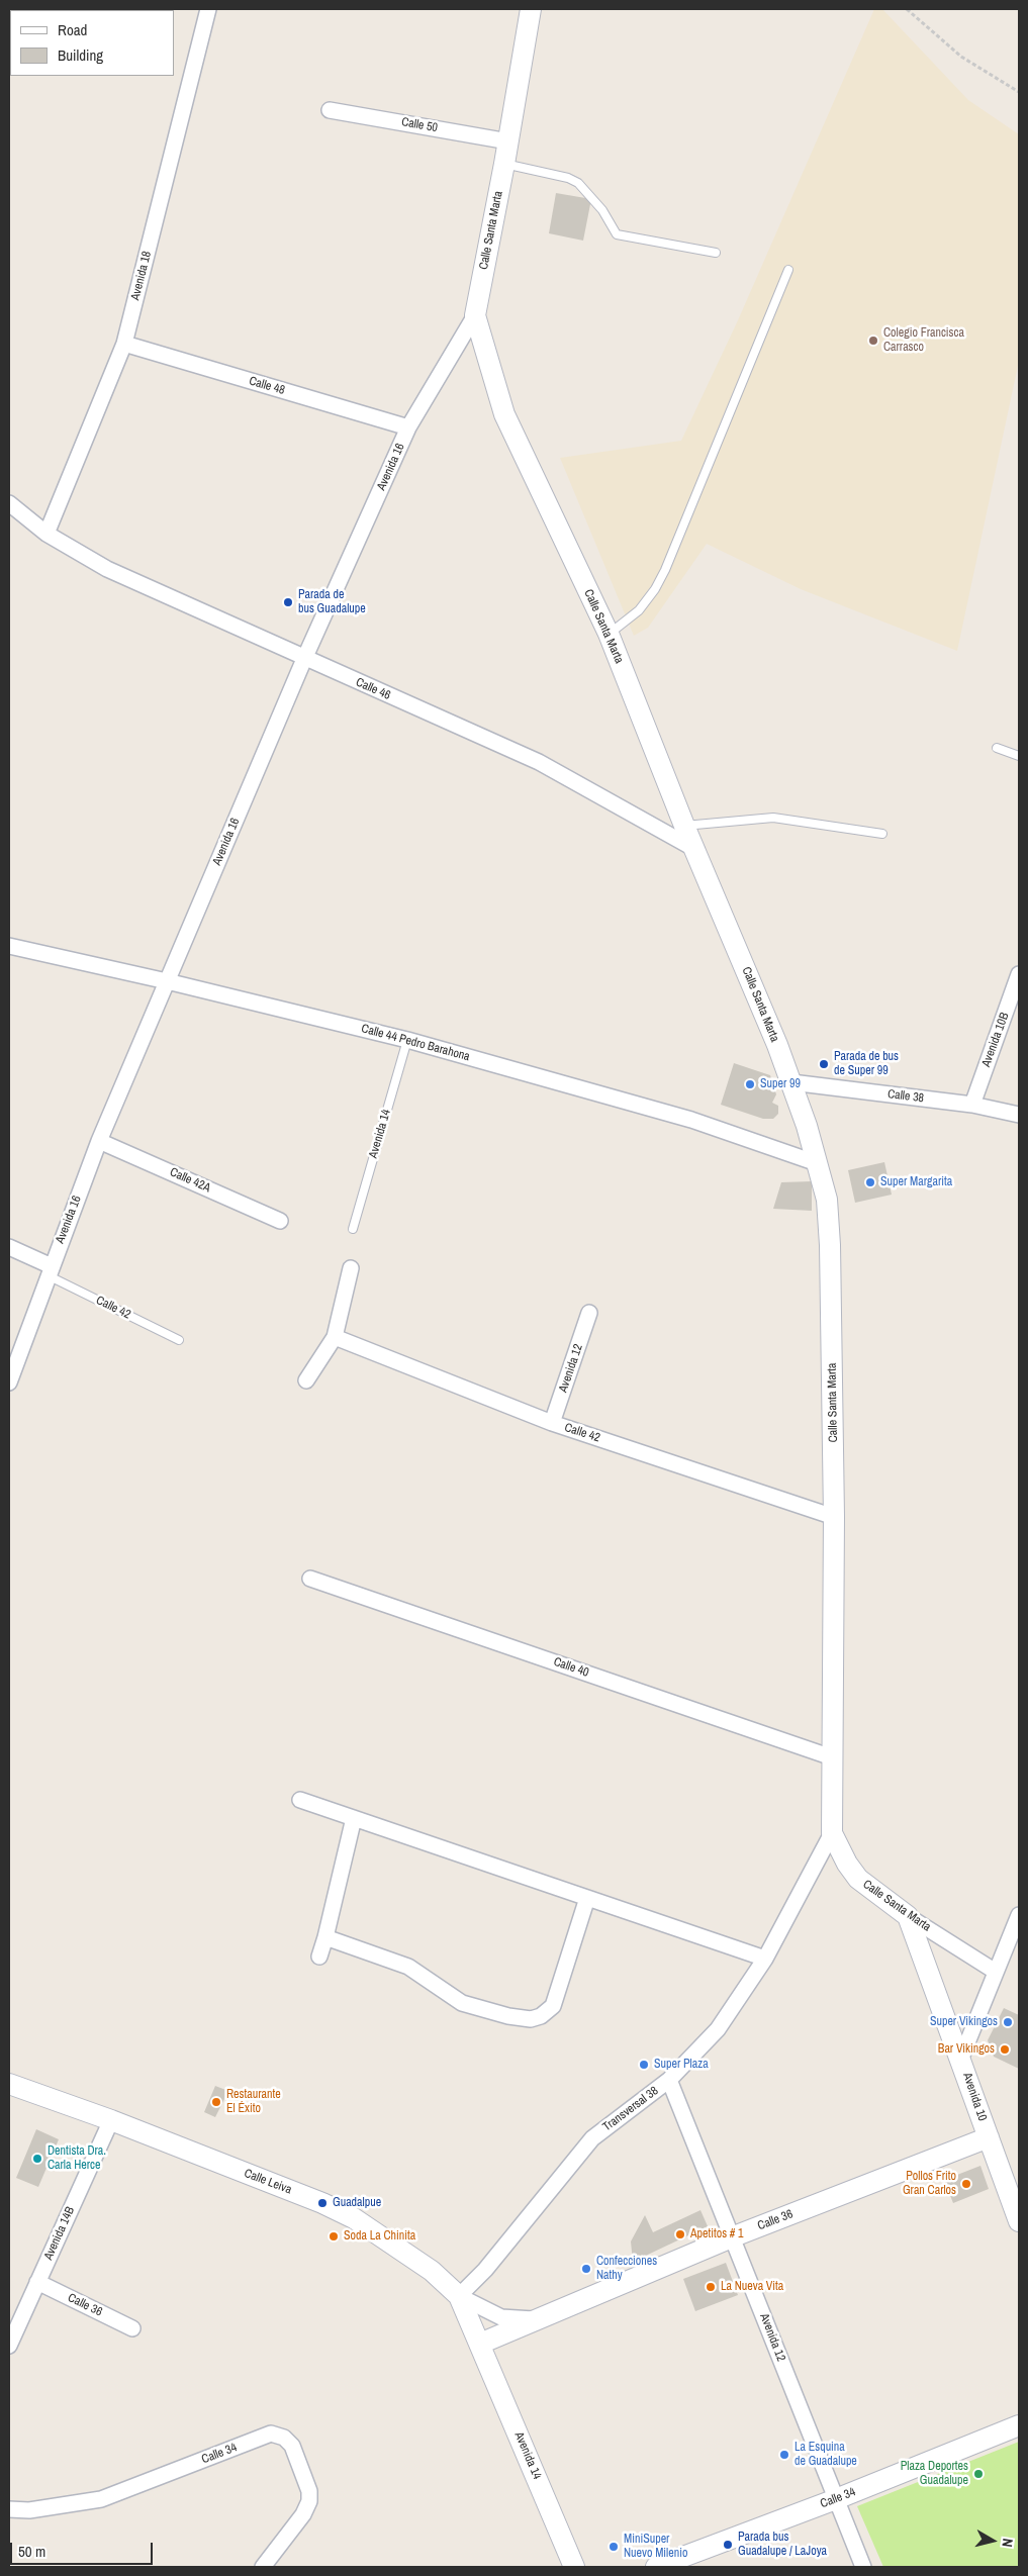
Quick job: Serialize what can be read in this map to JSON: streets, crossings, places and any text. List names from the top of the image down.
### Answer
{
  "streets": {
    "street": [
      "Calle 50",
      "Calle Santa Marta",
      "Avenida 18",
      "Calle 48",
      "Avenida 16",
      "Calle 46",
      "Avenida 10B",
      "Calle 44 Pedro Barahona",
      "Calle 38",
      "Avenida 14",
      "Calle 42A",
      "Calle 42",
      "Avenida 12",
      "Calle 40",
      "Avenida 10",
      "Transversal 38",
      "Calle Leiva",
      "Calle 36",
      "Avenida 14B",
      "Calle 34"
    ]
  },
  "crossings": [
    ["Calle 50", "Calle Santa Marta"],
    ["Calle Santa Marta", "Avenida 16"],
    ["Calle Santa Marta", "Calle 46"],
    ["Calle Santa Marta", "Calle 44 Pedro Barahona"],
    ["Calle Santa Marta", "Calle 38"],
    ["Calle Santa Marta", "Calle 42"],
    ["Calle Santa Marta", "Calle 40"],
    ["Calle Santa Marta", "Avenida 10"],
    ["Calle Santa Marta", "Transversal 38"],
    ["Avenida 18", "Calle 48"],
    ["Avenida 18", "Calle 46"],
    ["Calle 48", "Avenida 16"],
    ["Avenida 16", "Calle 46"],
    ["Avenida 16", "Calle 44 Pedro Barahona"],
    ["Avenida 16", "Calle 42A"],
    ["Avenida 16", "Calle 42"],
    ["Avenida 10B", "Calle 38"],
    ["Calle 44 Pedro Barahona", "Avenida 14"],
    ["Avenida 14", "Calle Leiva"],
    ["Avenida 14", "Calle 36"],
    ["Calle 42", "Avenida 12"],
    ["Avenida 12", "Transversal 38"],
    ["Avenida 12", "Calle 36"],
    ["Avenida 12", "Calle 34"],
    ["Avenida 10", "Calle 36"],
    ["Transversal 38", "Calle Leiva"],
    ["Transversal 38", "Calle 36"],
    ["Calle Leiva", "Calle 36"],
    ["Calle Leiva", "Avenida 14B"],
    ["Calle 36", "Avenida 14B"]
  ],
  "places": [
    "Colegio Francisca Carrasco",
    "Parada de bus Guadalupe",
    "Parada de bus de Super 99",
    "Super 99",
    "Super Margarita",
    "Super Vikingos",
    "Bar Vikingos",
    "Super Plaza",
    "Restaurante El Éxito",
    "Dentista Dra. Carla Herce",
    "Pollos Frito Gran Carlos",
    "Guadalpue",
    "Apetitos # 1",
    "Soda La Chinita",
    "Confecciones Nathy",
    "La Nueva Vita",
    "La Esquina de Guadalupe",
    "Plaza Deportes Guadalupe",
    "Parada bus Guadalupe / LaJoya",
    "MiniSuper Nuevo Milenio"
  ],
  "legend": ["Road", "Building"],
  "scale_bar": "50 m",
  "north": "right"
}
